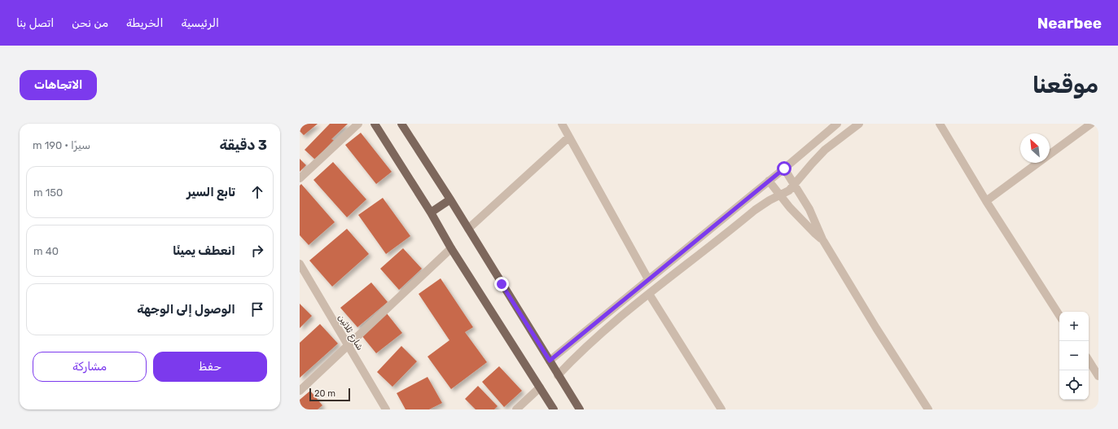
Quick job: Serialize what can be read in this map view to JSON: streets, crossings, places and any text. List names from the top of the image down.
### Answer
{
  "streets": {
    "street": ["شارع ثلاثين"]
  },
  "scale_bar": "20 m",
  "north": "top left",
  "page": {
    "header": "Nearbee",
    "nav": [
      "الرئيسية",
      "الخريطة",
      "من نحن",
      "اتصل بنا"
    ],
    "buttons": [
      "الاتجاهات",
      ["حفظ", "مشاركة"]
    ],
    "title": "موقعنا",
    "heading": ["3 دقيقة", "سيرًا · 190 m"],
    "list": [
      ["تابع السير", "150 m"],
      ["انعطف يمينًا", "40 m"],
      "الوصول إلى الوجهة"
    ],
    "map_buttons": ["+", "−"],
    "scale": "20 m"
  }
}
